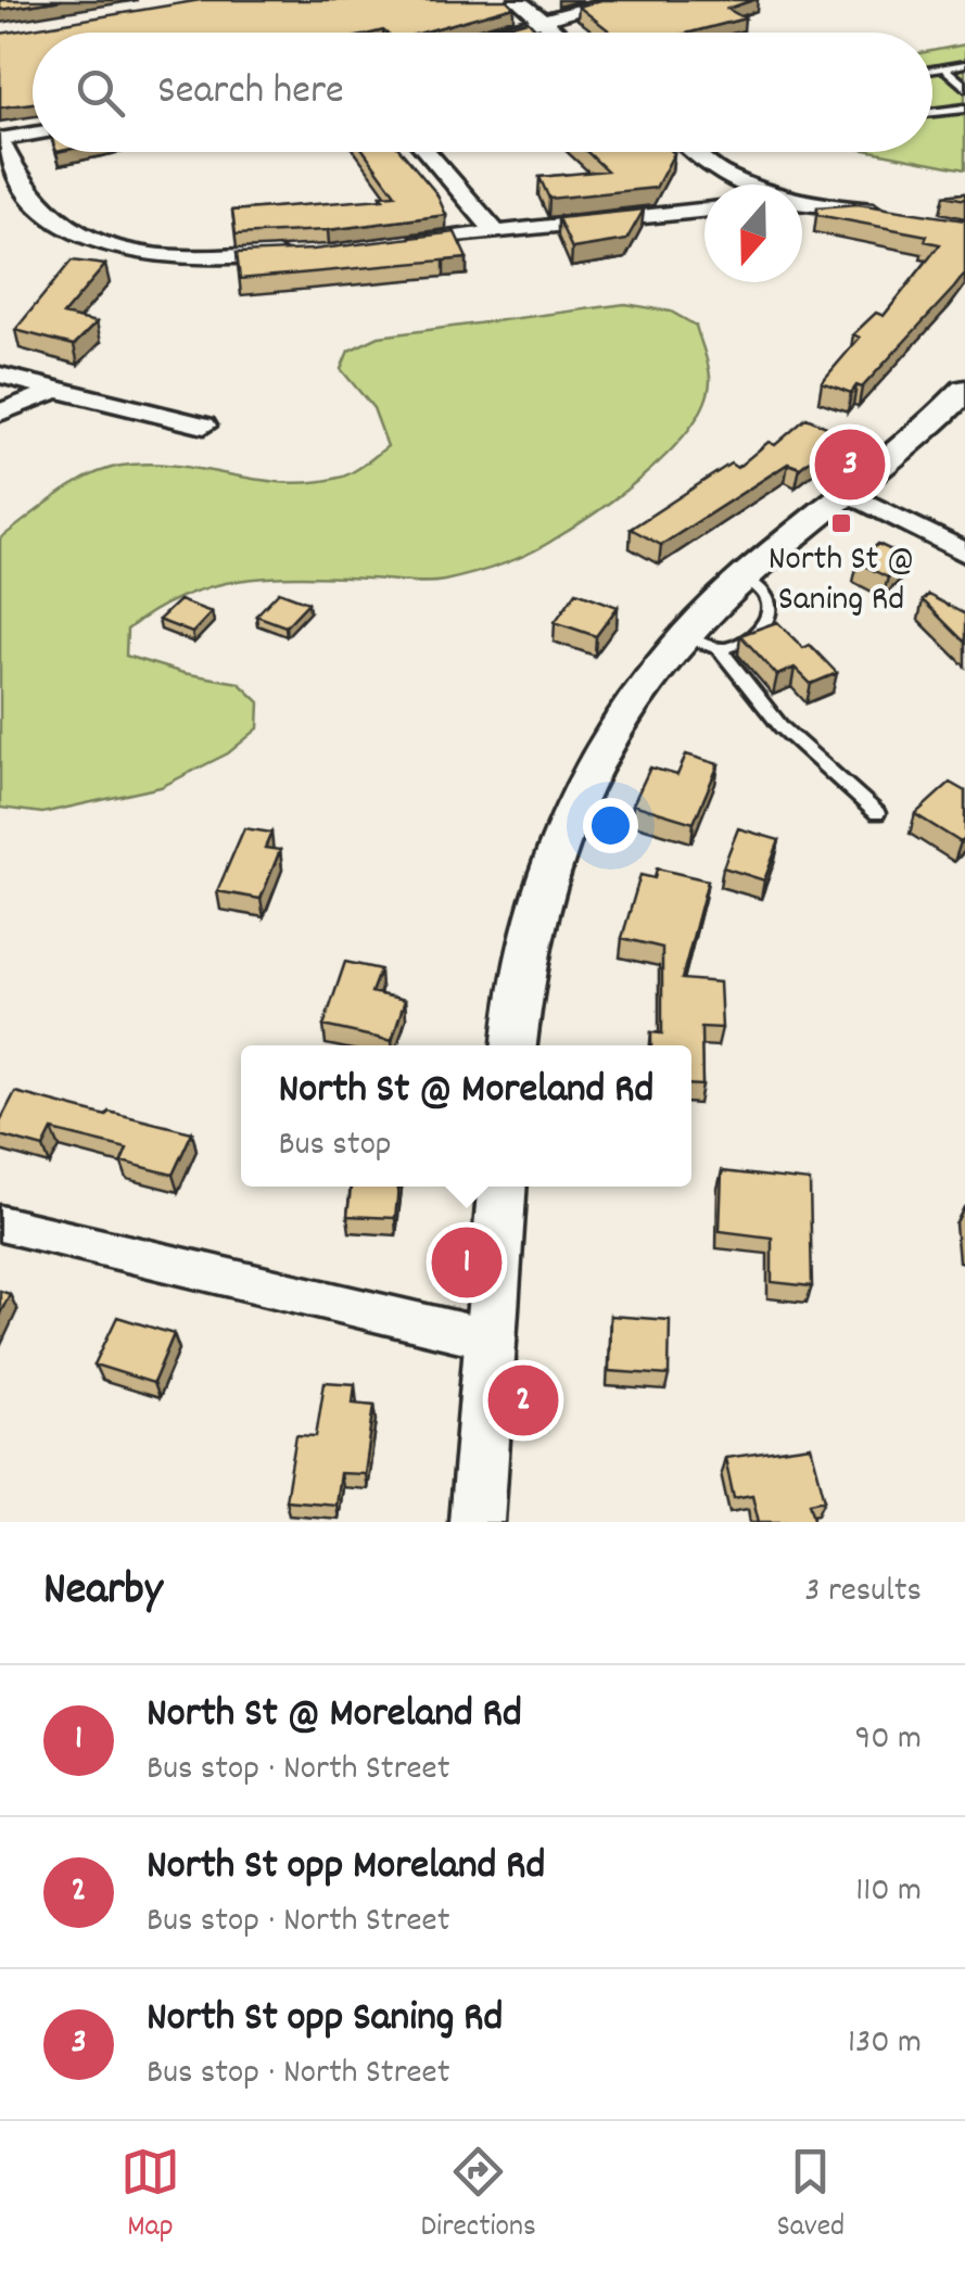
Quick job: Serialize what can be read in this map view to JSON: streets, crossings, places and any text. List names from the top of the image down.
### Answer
{
  "places": {
    "transit": ["North St @ Saning Rd"]
  },
  "north": "bottom",
  "page": {
    "search": "Search here",
    "pins": ["3", "1", "2"],
    "popup": ["North St @ Moreland Rd", "Bus stop"],
    "heading": ["Nearby", "3 results"],
    "list": [
      {
        "mark": "1",
        "name": "North St @ Moreland Rd",
        "note": "Bus stop · North Street",
        "value": "90 m"
      },
      {
        "mark": "2",
        "name": "North St opp Moreland Rd",
        "note": "Bus stop · North Street",
        "value": "110 m"
      },
      {
        "mark": "3",
        "name": "North St opp Saning Rd",
        "note": "Bus stop · North Street",
        "value": "130 m"
      }
    ],
    "nav": ["Map", "Directions", "Saved"]
  }
}
